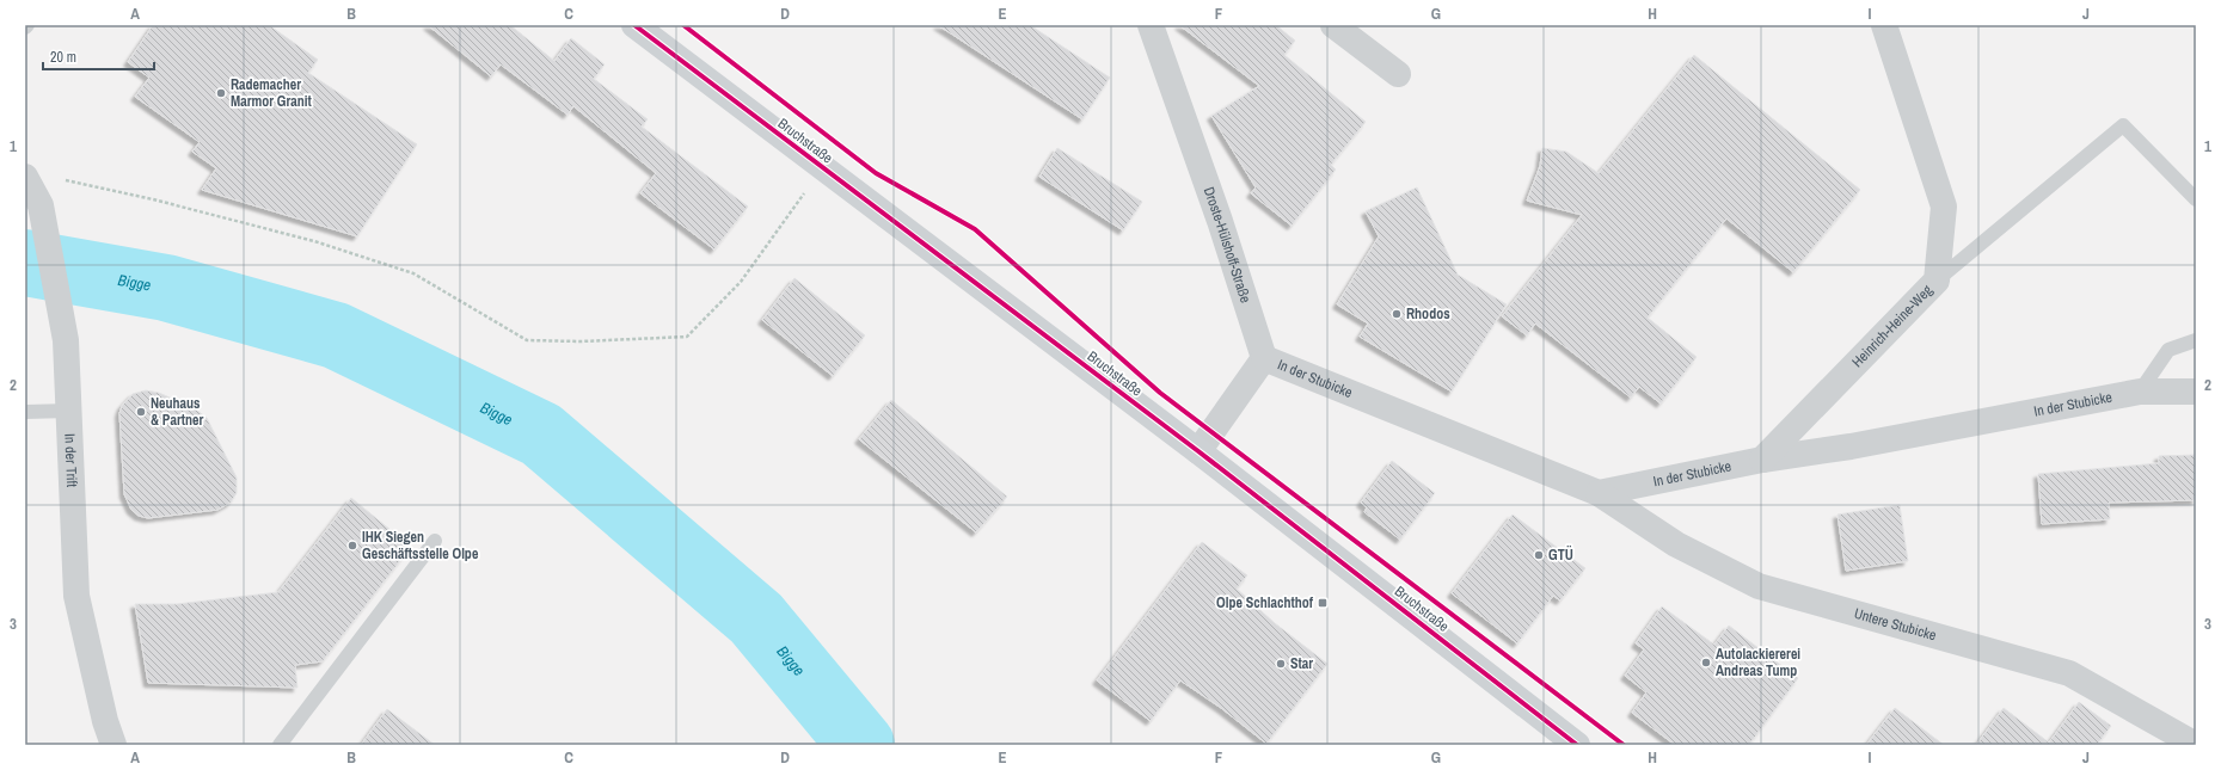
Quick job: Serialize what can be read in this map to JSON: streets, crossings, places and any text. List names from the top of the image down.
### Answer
{
  "streets": {
    "main road": ["Bruchstraße"],
    "street": [
      "Droste-Hülshoff-Straße",
      "Heinrich-Heine-Weg",
      "In der Stubicke",
      "In der Trift",
      "Untere Stubicke"
    ]
  },
  "crossings": [
    ["Droste-Hülshoff-Straße", "In der Stubicke"],
    ["Heinrich-Heine-Weg", "In der Stubicke"],
    ["In der Stubicke", "Untere Stubicke"]
  ],
  "water": ["Bigge"],
  "places": {
    "other": [
      "Rademacher Marmor Granit",
      "Rhodos",
      "Neuhaus & Partner",
      "IHK Siegen Geschäftsstelle Olpe",
      "GTÜ",
      "Autolackiererei Andreas Tump",
      "Star"
    ],
    "transit": ["Olpe Schlachthof"]
  },
  "scale_bar": "20 m",
  "grid": {
    "columns": [
      "A",
      "B",
      "C",
      "D",
      "E",
      "F",
      "G",
      "H",
      "I",
      "J"
    ],
    "rows": ["1", "2", "3"]
  }
}
